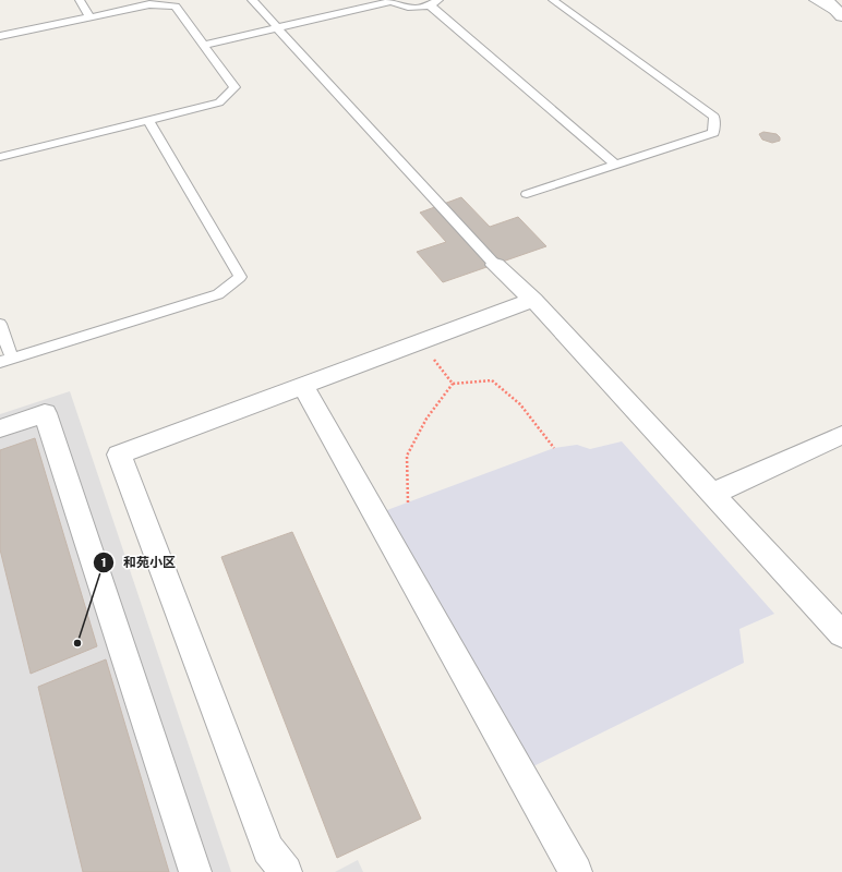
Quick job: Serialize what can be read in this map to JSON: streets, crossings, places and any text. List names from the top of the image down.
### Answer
{
  "places": ["和苑小区"]
}
